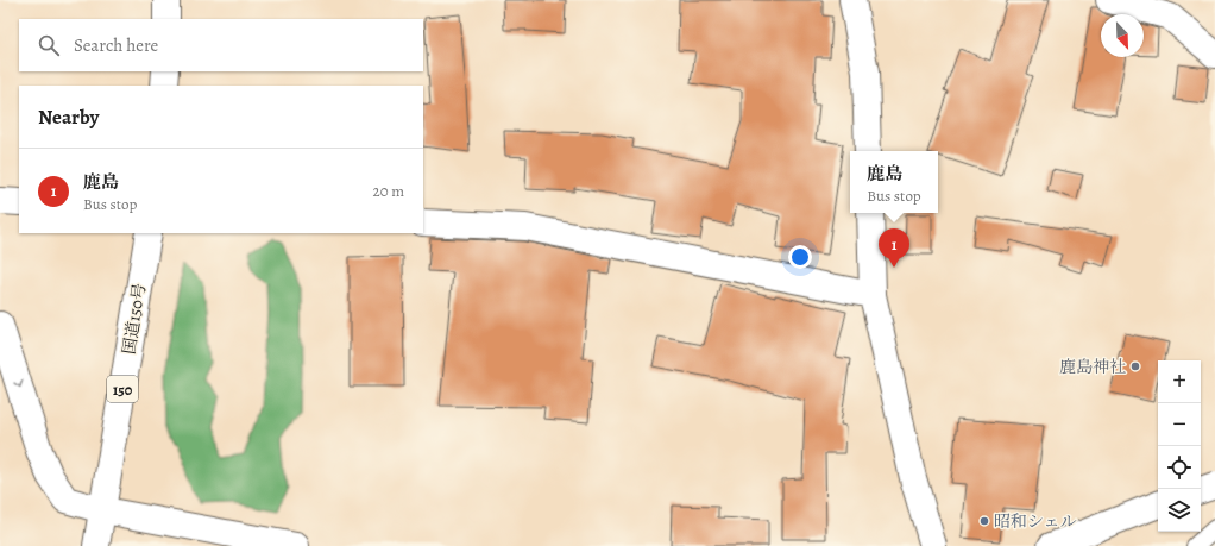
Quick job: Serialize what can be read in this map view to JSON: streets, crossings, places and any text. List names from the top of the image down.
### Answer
{
  "streets": {
    "main road": ["国道150号", "150"]
  },
  "places": ["鹿島神社", "昭和シェル"],
  "north": "bottom right",
  "page": {
    "search": "Search here",
    "heading": "Nearby",
    "list": [
      {
        "mark": "1",
        "name": "鹿島",
        "note": "Bus stop",
        "value": "20 m"
      }
    ],
    "popup": ["鹿島", "Bus stop"],
    "pins": "1",
    "map_buttons": ["+", "−"]
  }
}
